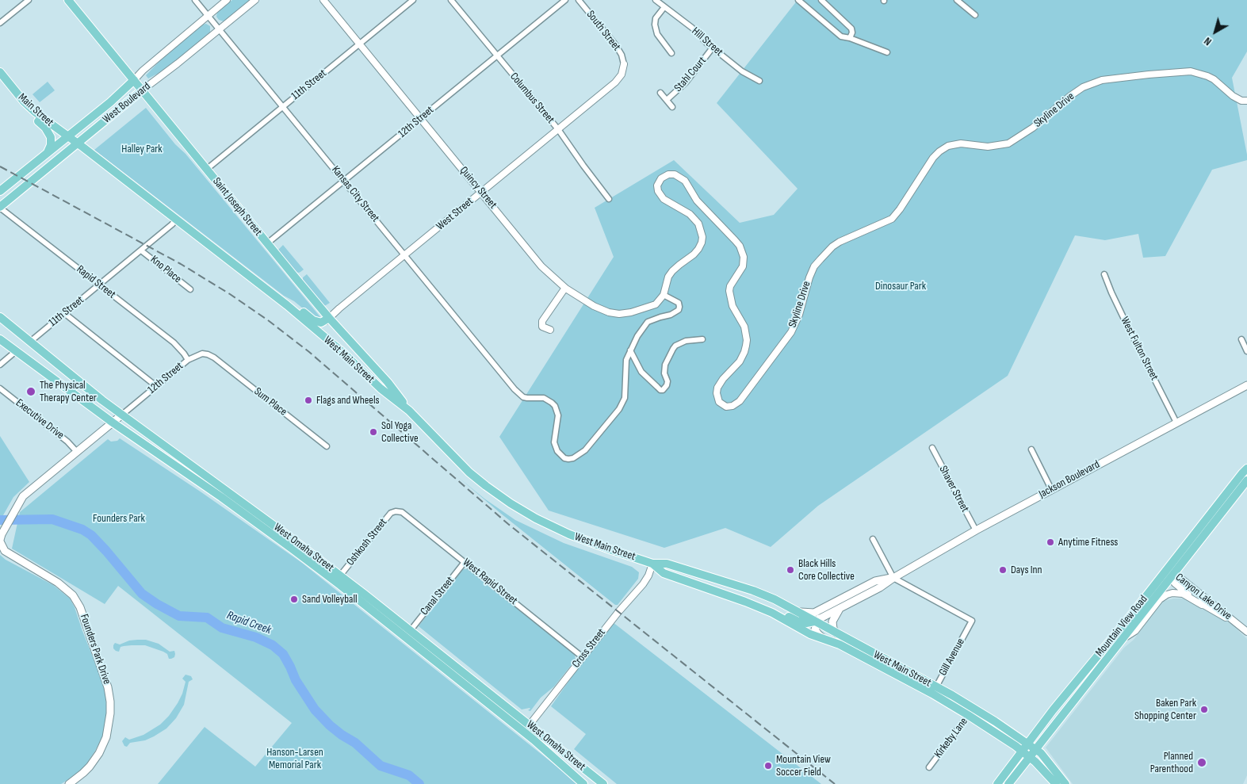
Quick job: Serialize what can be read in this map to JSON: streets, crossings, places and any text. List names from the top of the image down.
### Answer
{
  "streets": {
    "main road": [
      "West Boulevard",
      "Main Street",
      "Saint Joseph Street",
      "West Main Street",
      "Jackson Boulevard",
      "West Omaha Street",
      "Mountain View Road",
      "Founders Park Drive"
    ],
    "street": [
      "South Street",
      "Hill Street",
      "Stahl Court",
      "11th Street",
      "Columbus Street",
      "Skyline Drive",
      "12th Street",
      "Quincy Street",
      "Kansas City Street",
      "West Street",
      "Kno Place",
      "Rapid Street",
      "West Fulton Street",
      "Sum Place",
      "Executive Drive",
      "Shaver Street",
      "Oshkosh Street",
      "West Rapid Street",
      "Canal Street",
      "Canyon Lake Drive",
      "Cross Street",
      "Gill Avenue",
      "Kirkeby Lane"
    ]
  },
  "crossings": [
    ["South Street", "West Street"],
    ["Hill Street", "Stahl Court"],
    ["11th Street", "Quincy Street"],
    ["11th Street", "Kansas City Street"],
    ["11th Street", "Saint Joseph Street"],
    ["11th Street", "Kno Place"],
    ["11th Street", "Rapid Street"],
    ["11th Street", "West Main Street"],
    ["11th Street", "West Omaha Street"],
    ["Columbus Street", "12th Street"],
    ["Columbus Street", "West Street"],
    ["West Boulevard", "Main Street"],
    ["West Boulevard", "Kansas City Street"],
    ["West Boulevard", "Saint Joseph Street"],
    ["West Boulevard", "Rapid Street"],
    ["West Boulevard", "West Main Street"],
    ["Main Street", "West Main Street"],
    ["Skyline Drive", "Quincy Street"],
    ["12th Street", "Quincy Street"],
    ["12th Street", "Kansas City Street"],
    ["12th Street", "Saint Joseph Street"],
    ["12th Street", "Rapid Street"],
    ["12th Street", "Sum Place"],
    ["12th Street", "West Omaha Street"],
    ["12th Street", "Founders Park Drive"],
    ["Quincy Street", "West Street"],
    ["Kansas City Street", "West Street"],
    ["Saint Joseph Street", "West Street"],
    ["Saint Joseph Street", "West Main Street"],
    ["West Street", "West Main Street"],
    ["West Fulton Street", "Jackson Boulevard"],
    ["West Main Street", "Jackson Boulevard"],
    ["West Main Street", "Mountain View Road"],
    ["West Main Street", "Cross Street"],
    ["West Main Street", "Gill Avenue"],
    ["West Main Street", "Kirkeby Lane"],
    ["Executive Drive", "Founders Park Drive"],
    ["Jackson Boulevard", "Shaver Street"],
    ["Jackson Boulevard", "Gill Avenue"],
    ["Oshkosh Street", "West Omaha Street"],
    ["Oshkosh Street", "West Rapid Street"],
    ["West Omaha Street", "Canal Street"],
    ["West Omaha Street", "Cross Street"],
    ["West Omaha Street", "Founders Park Drive"],
    ["West Rapid Street", "Canal Street"],
    ["West Rapid Street", "Cross Street"],
    ["Canyon Lake Drive", "Mountain View Road"]
  ],
  "water": ["Rapid Creek"],
  "parks": [
    "Halley Park",
    "Dinosaur Park",
    "Founders Park",
    "Hanson-Larsen Memorial Park"
  ],
  "places": [
    "The Physical Therapy Center",
    "Flags and Wheels",
    "Sol Yoga Collective",
    "Anytime Fitness",
    "Black Hills Core Collective",
    "Days Inn",
    "Sand Volleyball",
    "Baken Park Shopping Center",
    "Planned Parenthood",
    "Mountain View Soccer Field"
  ],
  "north": "bottom left"
}
